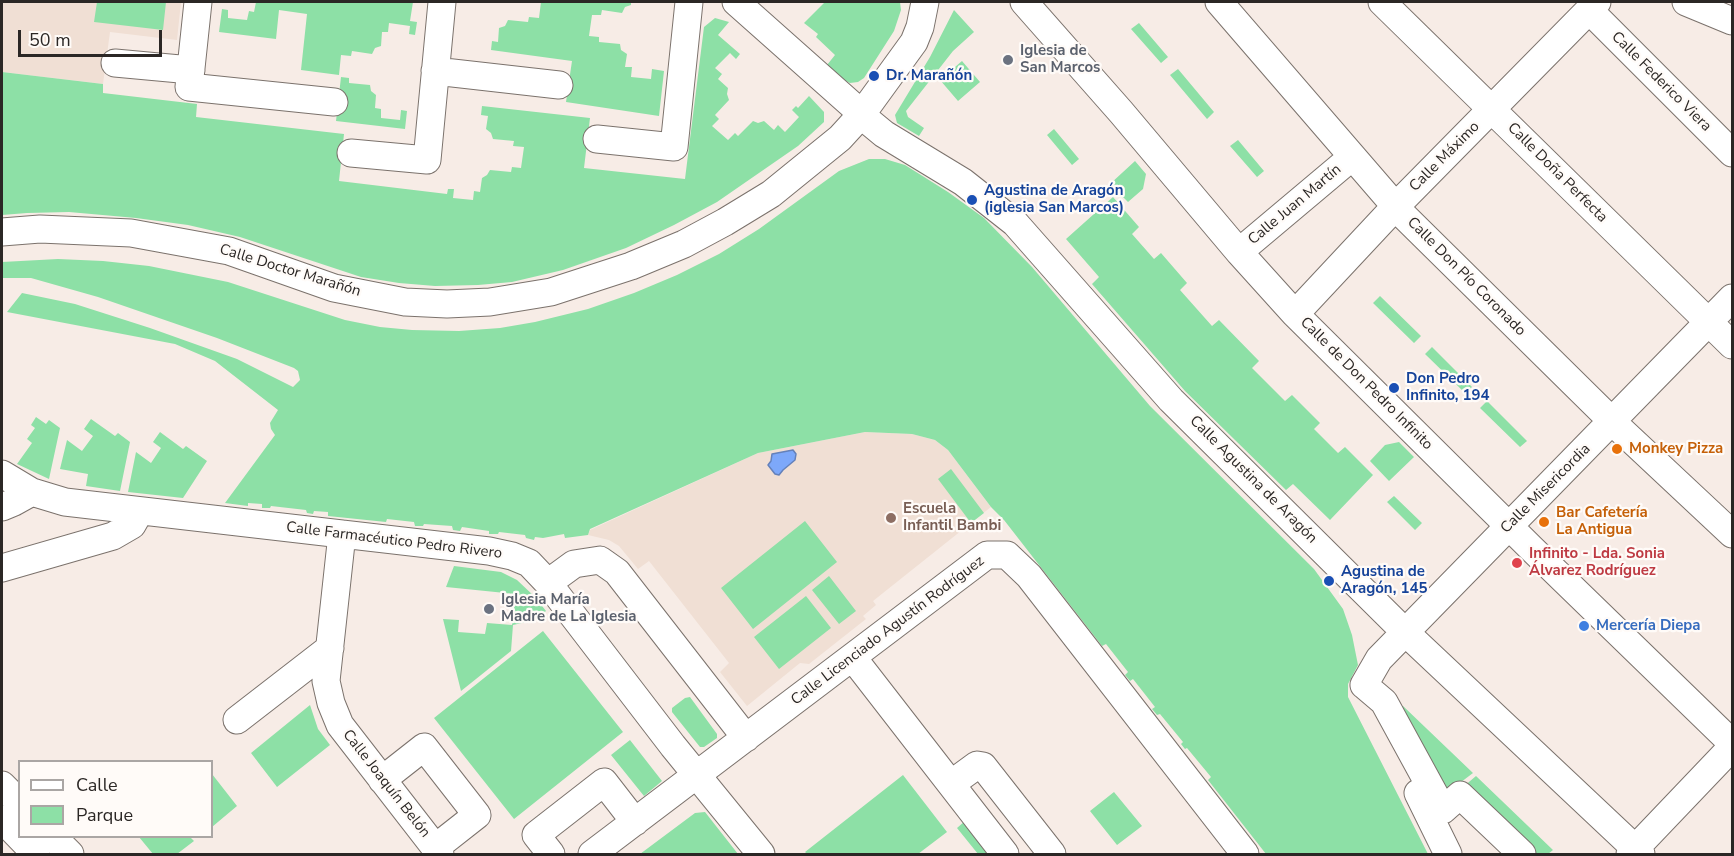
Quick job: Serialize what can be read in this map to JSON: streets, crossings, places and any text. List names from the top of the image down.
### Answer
{
  "streets": {
    "street": [
      "Calle Federico Viera",
      "Calle Máximo",
      "Calle Doña Perfecta",
      "Calle Juan Martín",
      "Calle Doctor Marañón",
      "Calle Don Pío Coronado",
      "Calle de Don Pedro Infinito",
      "Calle Agustina de Aragón",
      "Calle Misericordia",
      "Calle Farmacéutico Pedro Rivero",
      "Calle Licenciado Agustín Rodríguez",
      "Calle Joaquín Belón"
    ]
  },
  "crossings": [
    ["Calle Federico Viera", "Calle Máximo"],
    ["Calle Máximo", "Calle Doña Perfecta"],
    ["Calle Máximo", "Calle Don Pío Coronado"],
    ["Calle Máximo", "Calle de Don Pedro Infinito"],
    ["Calle Doña Perfecta", "Calle Misericordia"],
    ["Calle Juan Martín", "Calle Don Pío Coronado"],
    ["Calle Juan Martín", "Calle de Don Pedro Infinito"],
    ["Calle Doctor Marañón", "Calle Agustina de Aragón"],
    ["Calle Don Pío Coronado", "Calle Misericordia"],
    ["Calle de Don Pedro Infinito", "Calle Misericordia"],
    ["Calle Agustina de Aragón", "Calle Misericordia"],
    ["Calle Farmacéutico Pedro Rivero", "Calle Licenciado Agustín Rodríguez"],
    ["Calle Farmacéutico Pedro Rivero", "Calle Joaquín Belón"]
  ],
  "places": [
    "Iglesia de San Marcos",
    "Dr. Marañón",
    "Agustina de Aragón (iglesia San Marcos)",
    "Don Pedro Infinito, 194",
    "Monkey Pizza",
    "Escuela Infantil Bambi",
    "Bar Cafetería La Antigua",
    "Infinito - Lda. Sonia Álvarez Rodríguez",
    "Agustina de Aragón, 145",
    "Iglesia María Madre de La Iglesia",
    "Mercería Diepa"
  ],
  "legend": ["Calle", "Parque"],
  "scale_bar": "50 m"
}
